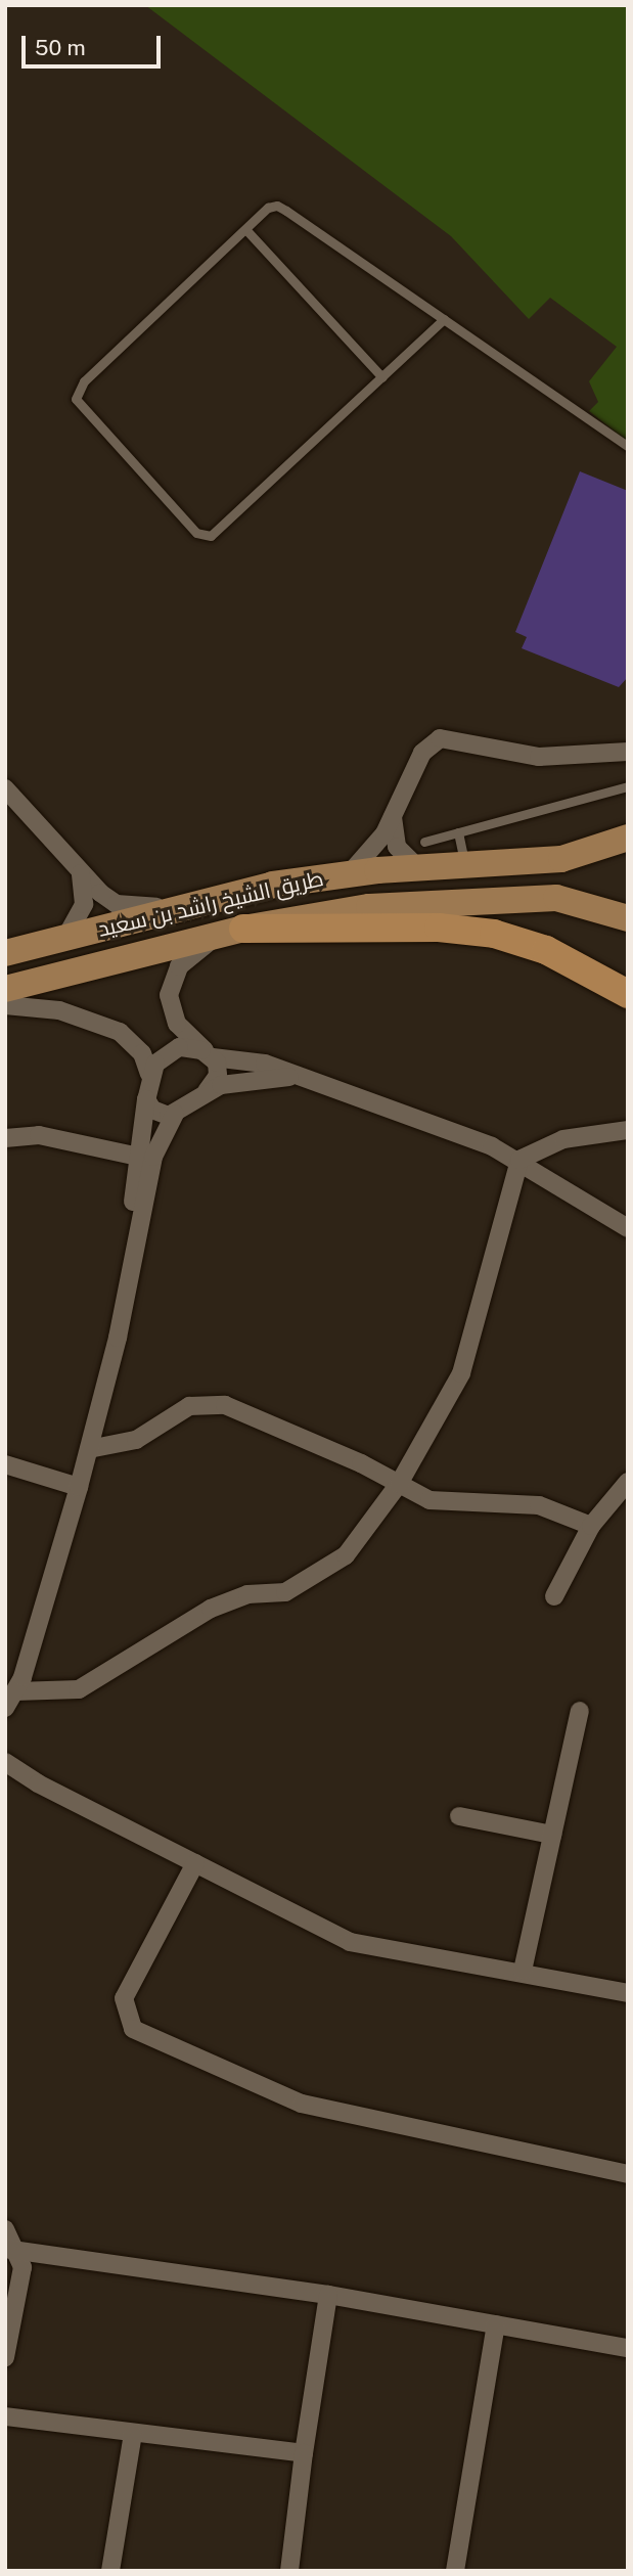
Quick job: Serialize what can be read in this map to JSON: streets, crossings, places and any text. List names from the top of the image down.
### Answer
{
  "streets": {
    "main road": ["طريق الشيخ راشد بن سعيد"]
  },
  "scale_bar": "50 m"
}
